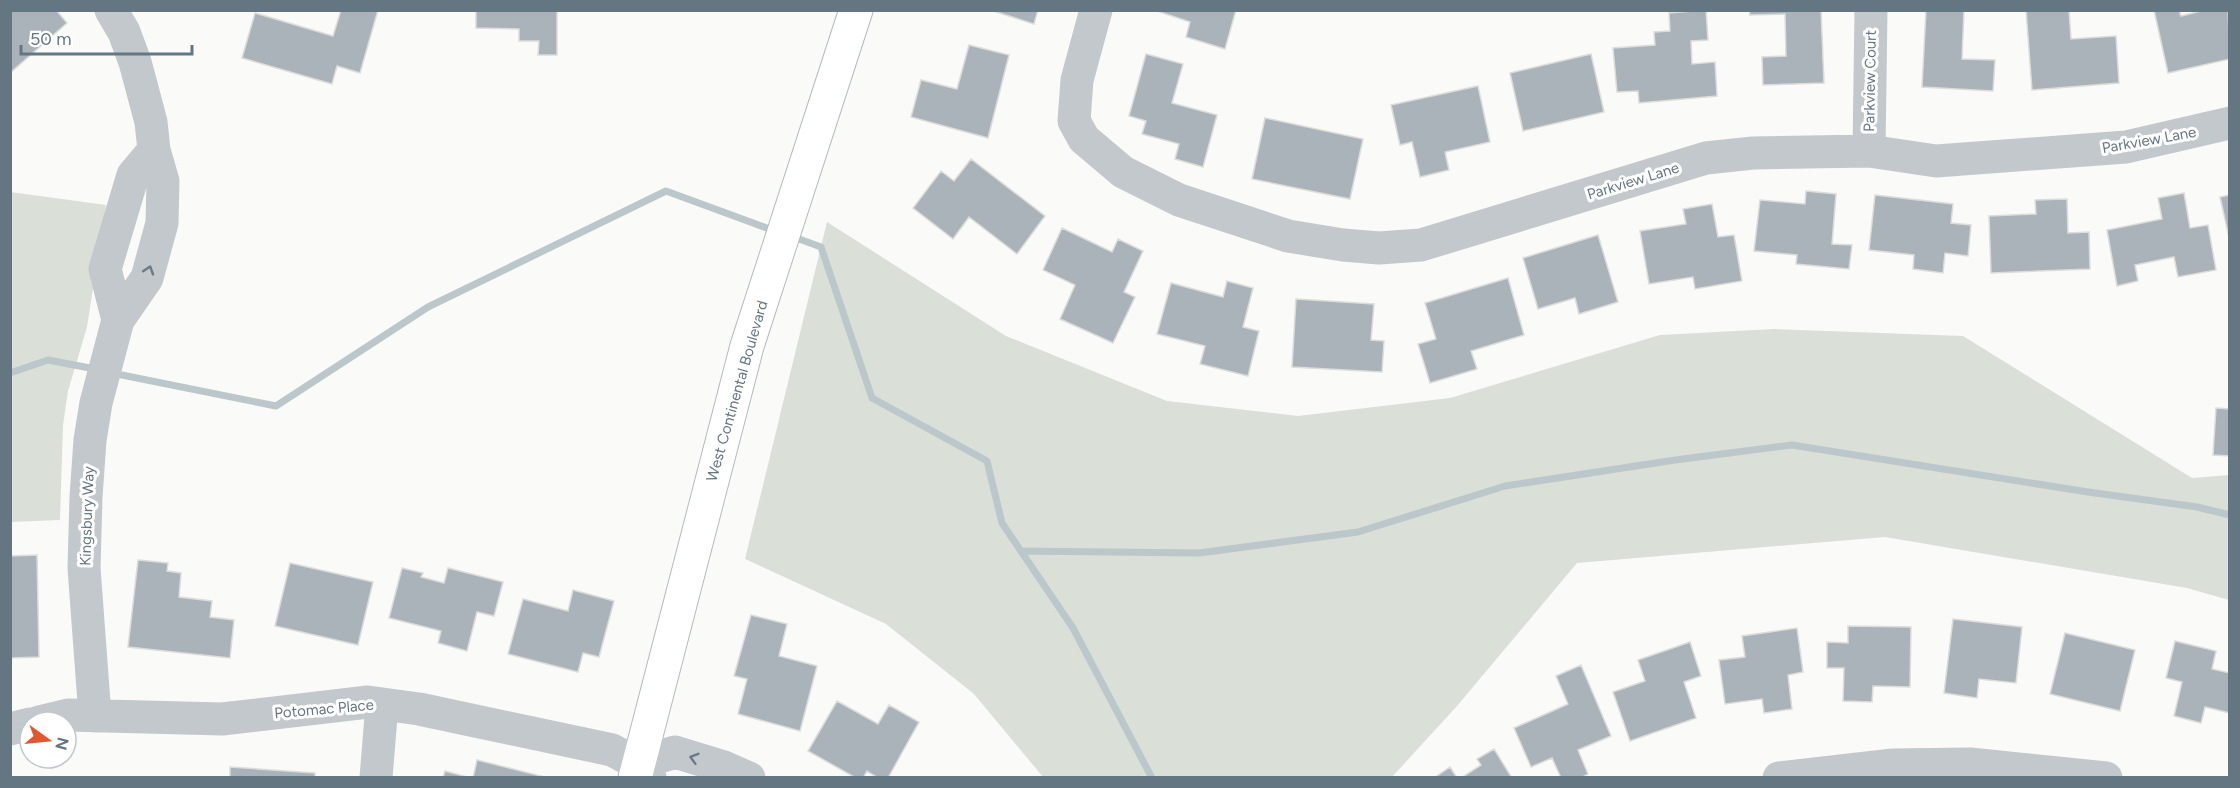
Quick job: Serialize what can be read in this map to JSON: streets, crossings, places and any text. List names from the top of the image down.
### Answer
{
  "streets": {
    "main road": ["West Continental Boulevard"],
    "street": [
      "Parkview Court",
      "Parkview Lane",
      "Kingsbury Way",
      "Potomac Place"
    ]
  },
  "crossings": [
    ["Parkview Court", "Parkview Lane"],
    ["West Continental Boulevard", "Potomac Place"],
    ["Kingsbury Way", "Potomac Place"]
  ],
  "scale_bar": "50 m",
  "north": "right"
}
